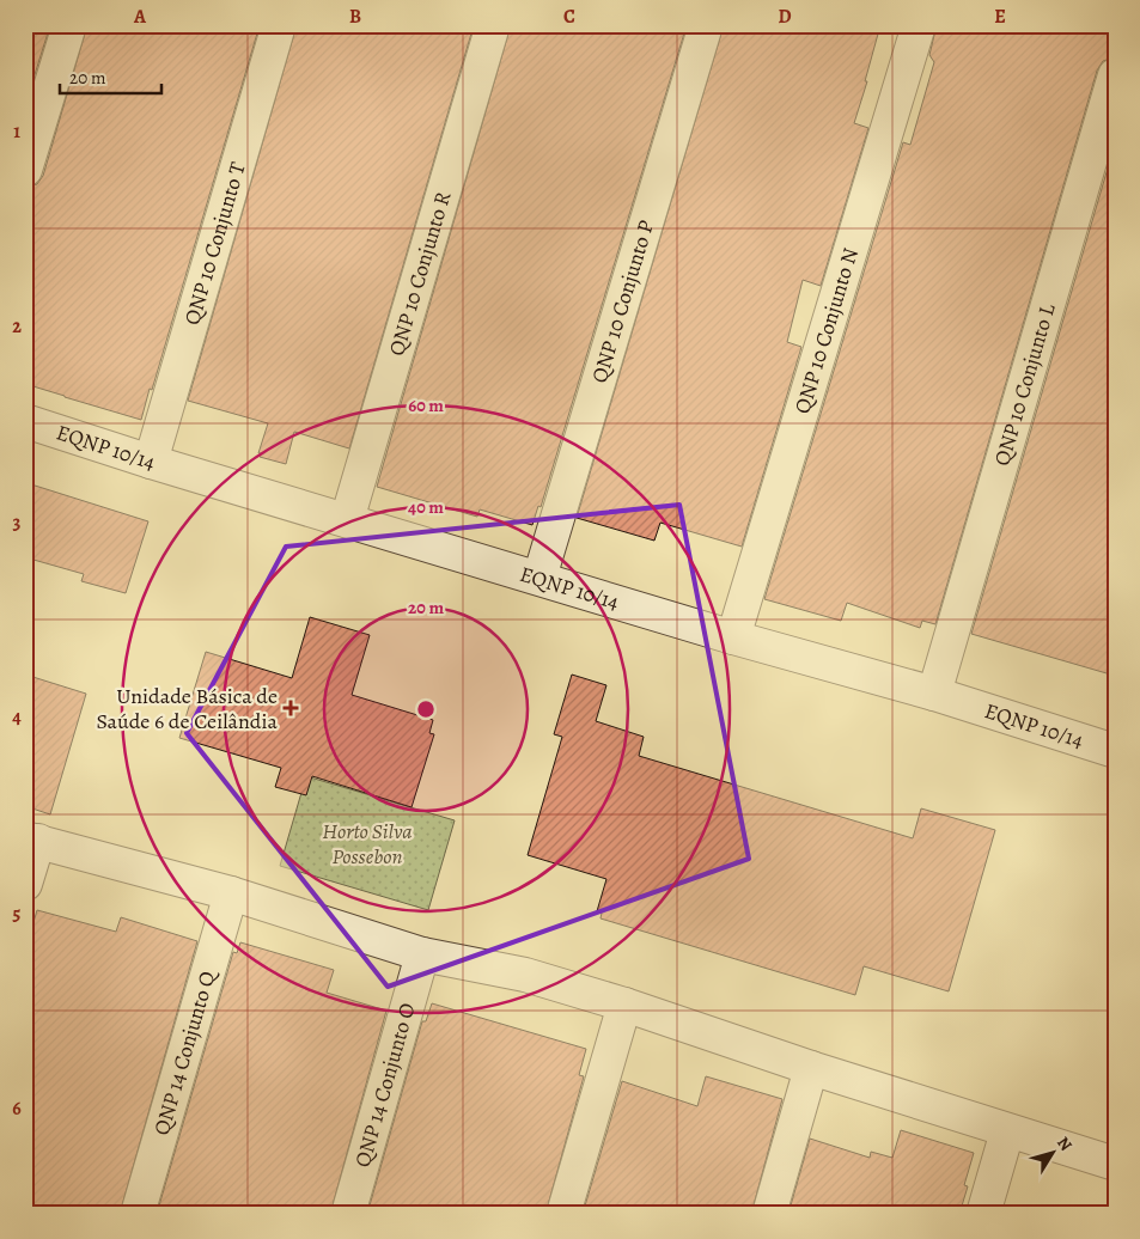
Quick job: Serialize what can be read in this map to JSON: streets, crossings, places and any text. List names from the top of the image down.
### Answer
{
  "streets": {
    "street": [
      "QNP 10 Conjunto T",
      "QNP 10 Conjunto R",
      "QNP 10 Conjunto P",
      "QNP 10 Conjunto N",
      "QNP 10 Conjunto L",
      "EQNP 10/14",
      "QNP 14 Conjunto Q",
      "QNP 14 Conjunto O"
    ]
  },
  "crossings": [
    ["QNP 10 Conjunto T", "EQNP 10/14"],
    ["QNP 10 Conjunto R", "EQNP 10/14"],
    ["QNP 10 Conjunto P", "EQNP 10/14"],
    ["QNP 10 Conjunto N", "EQNP 10/14"],
    ["QNP 10 Conjunto L", "EQNP 10/14"]
  ],
  "parks": ["Horto Silva Possebon"],
  "places": {
    "health": ["Unidade Básica de Saúde 6 de Ceilândia"]
  },
  "scale_bar": "20 m",
  "north": "top right",
  "grid": {
    "columns": [
      "A",
      "B",
      "C",
      "D",
      "E"
    ],
    "rows": [
      "1",
      "2",
      "3",
      "4",
      "5",
      "6"
    ]
  },
  "rings": ["60 m", "40 m", "20 m"]
}
